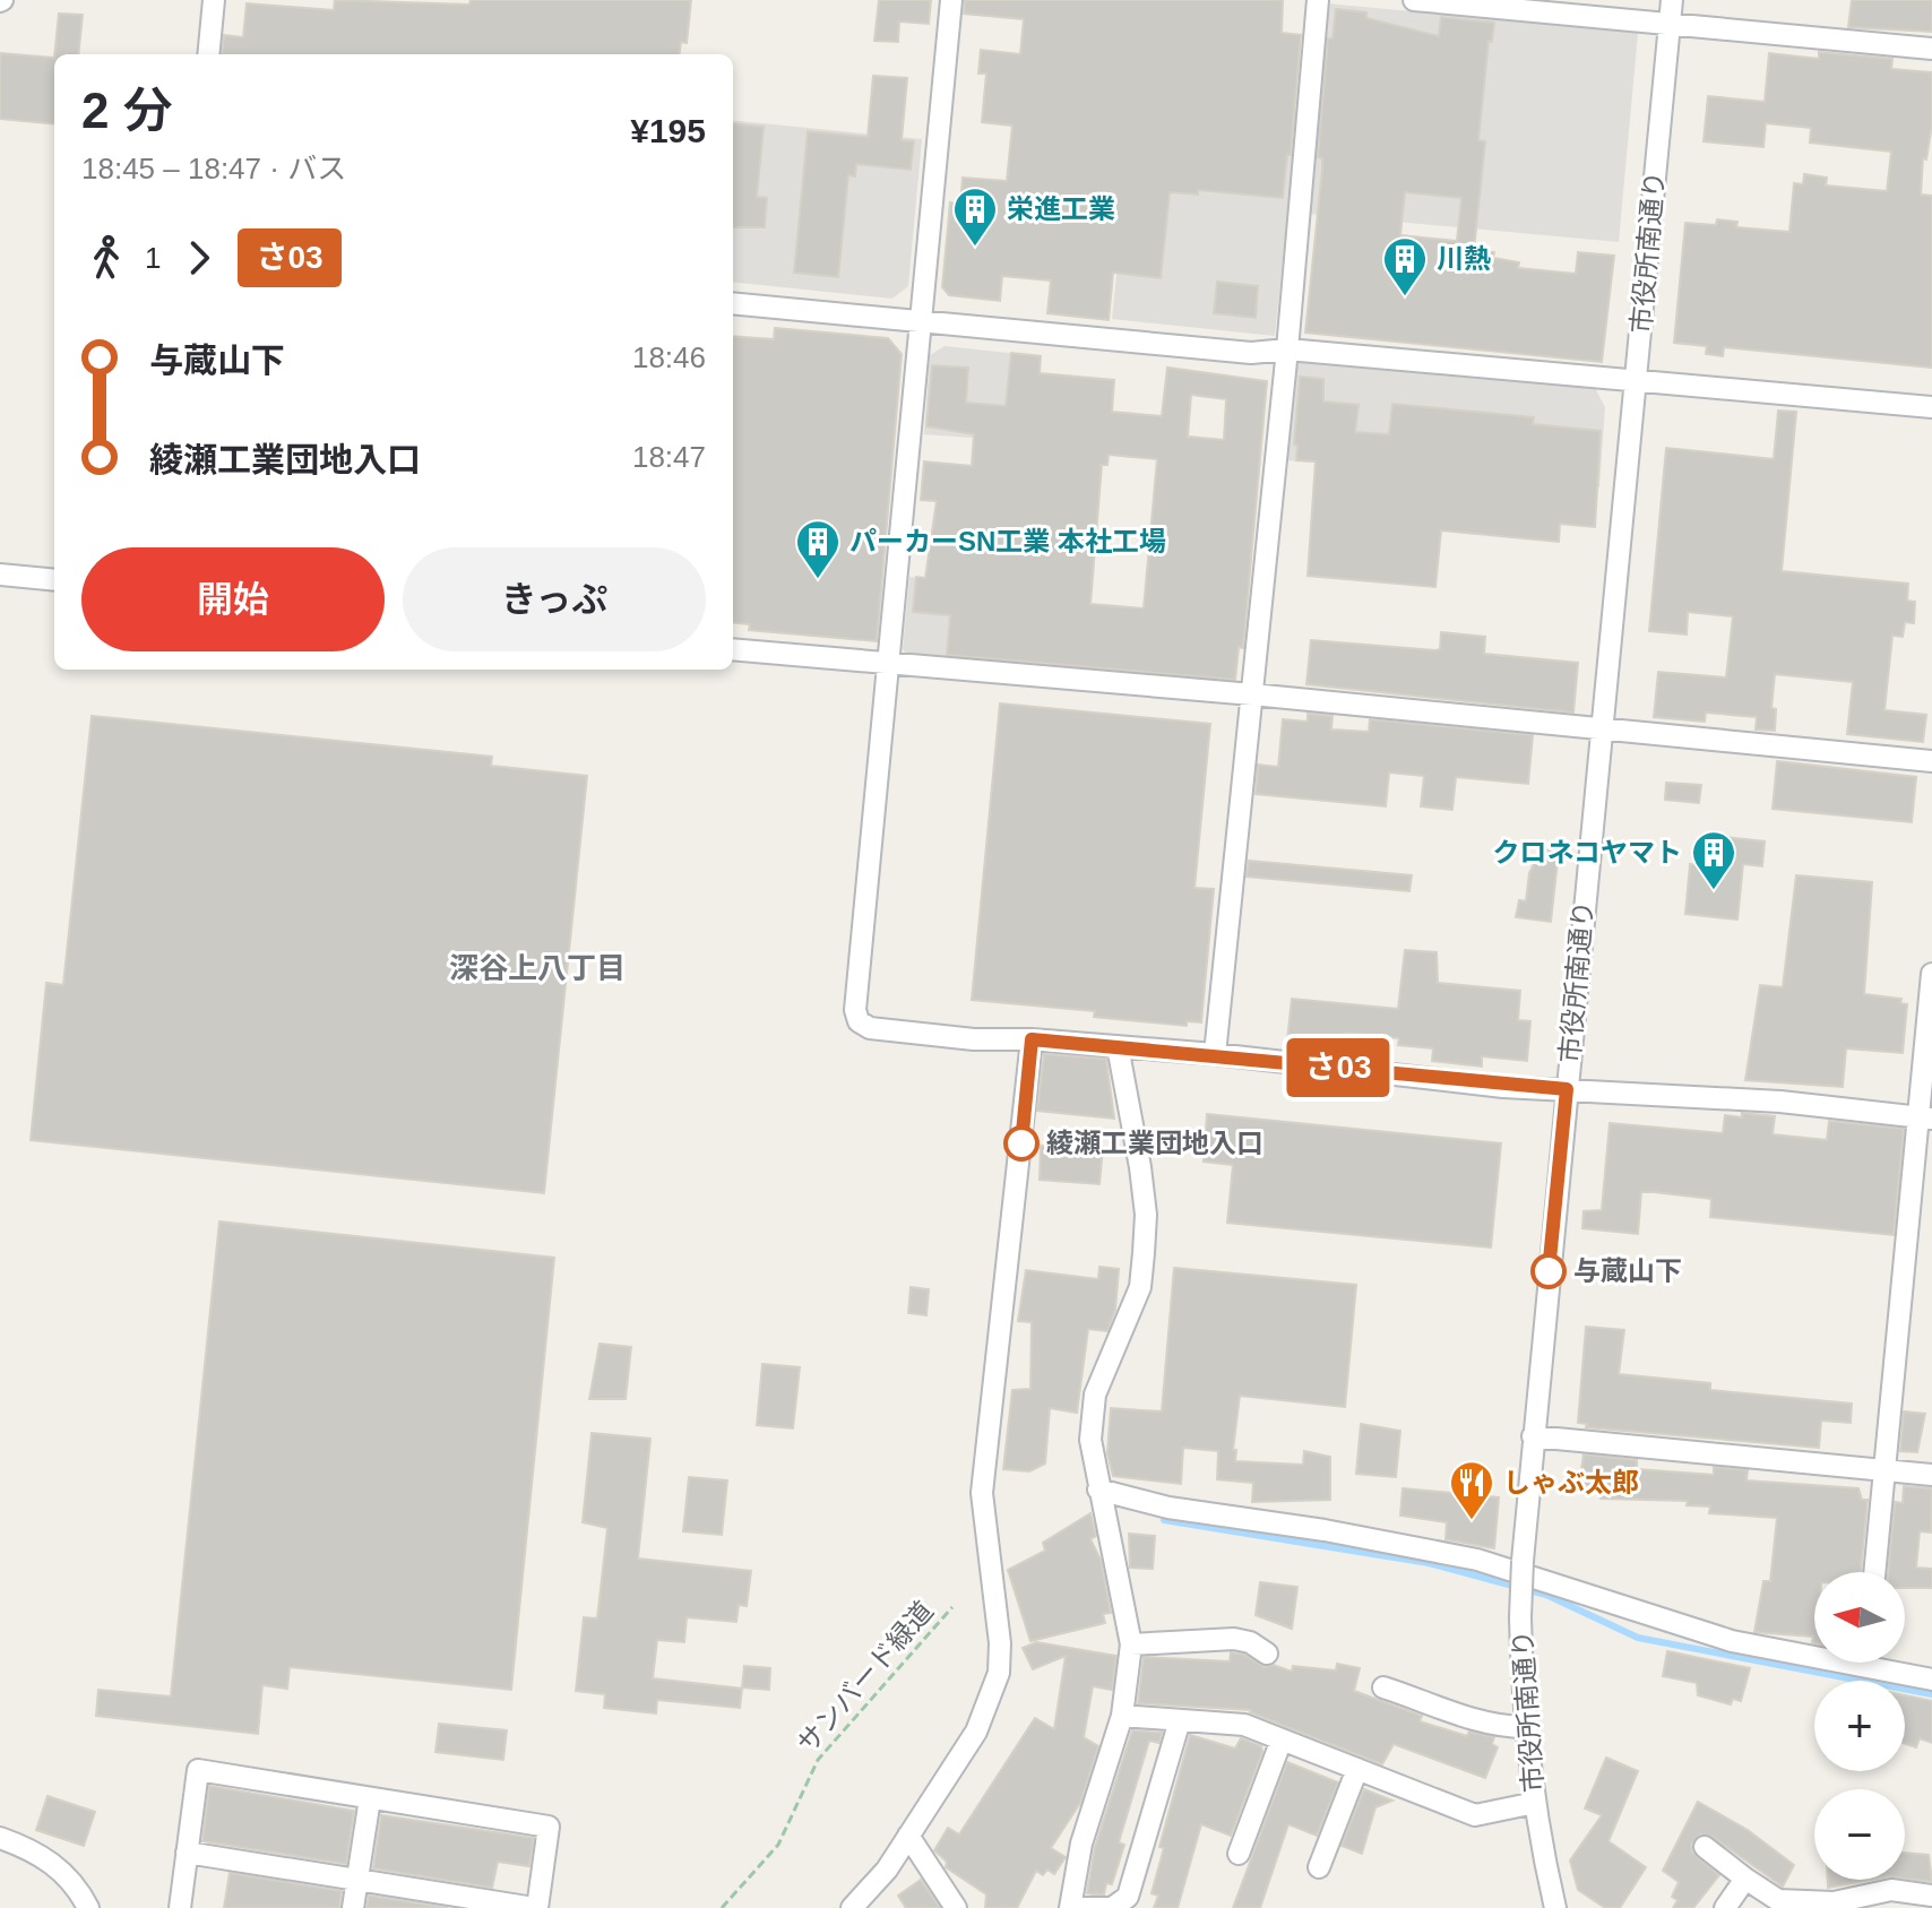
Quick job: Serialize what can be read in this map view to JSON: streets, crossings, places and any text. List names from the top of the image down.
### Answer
{
  "streets": {
    "street": ["市役所南通り"],
    "path": ["サンバード緑道"]
  },
  "districts": ["深谷上八丁目"],
  "places": {
    "building": [
      "栄進工業",
      "川熱",
      "パーカーSN工業 本社工場",
      "クロネコヤマト"
    ],
    "other": ["綾瀬工業団地入口", "与蔵山下"],
    "restaurant": ["しゃぶ太郎"]
  },
  "lines": ["bus line さ03"],
  "north": "left",
  "page": {
    "on_map": "さ03",
    "heading": ["2 分", "18:45 – 18:47 · バス", "¥195"],
    "legs": ["1", "さ03"],
    "list": [
      {
        "name": "与蔵山下",
        "value": "18:46"
      },
      {
        "name": "綾瀬工業団地入口",
        "value": "18:47"
      }
    ],
    "buttons": ["開始", "きっぷ"],
    "map_buttons": ["+", "−"]
  }
}
